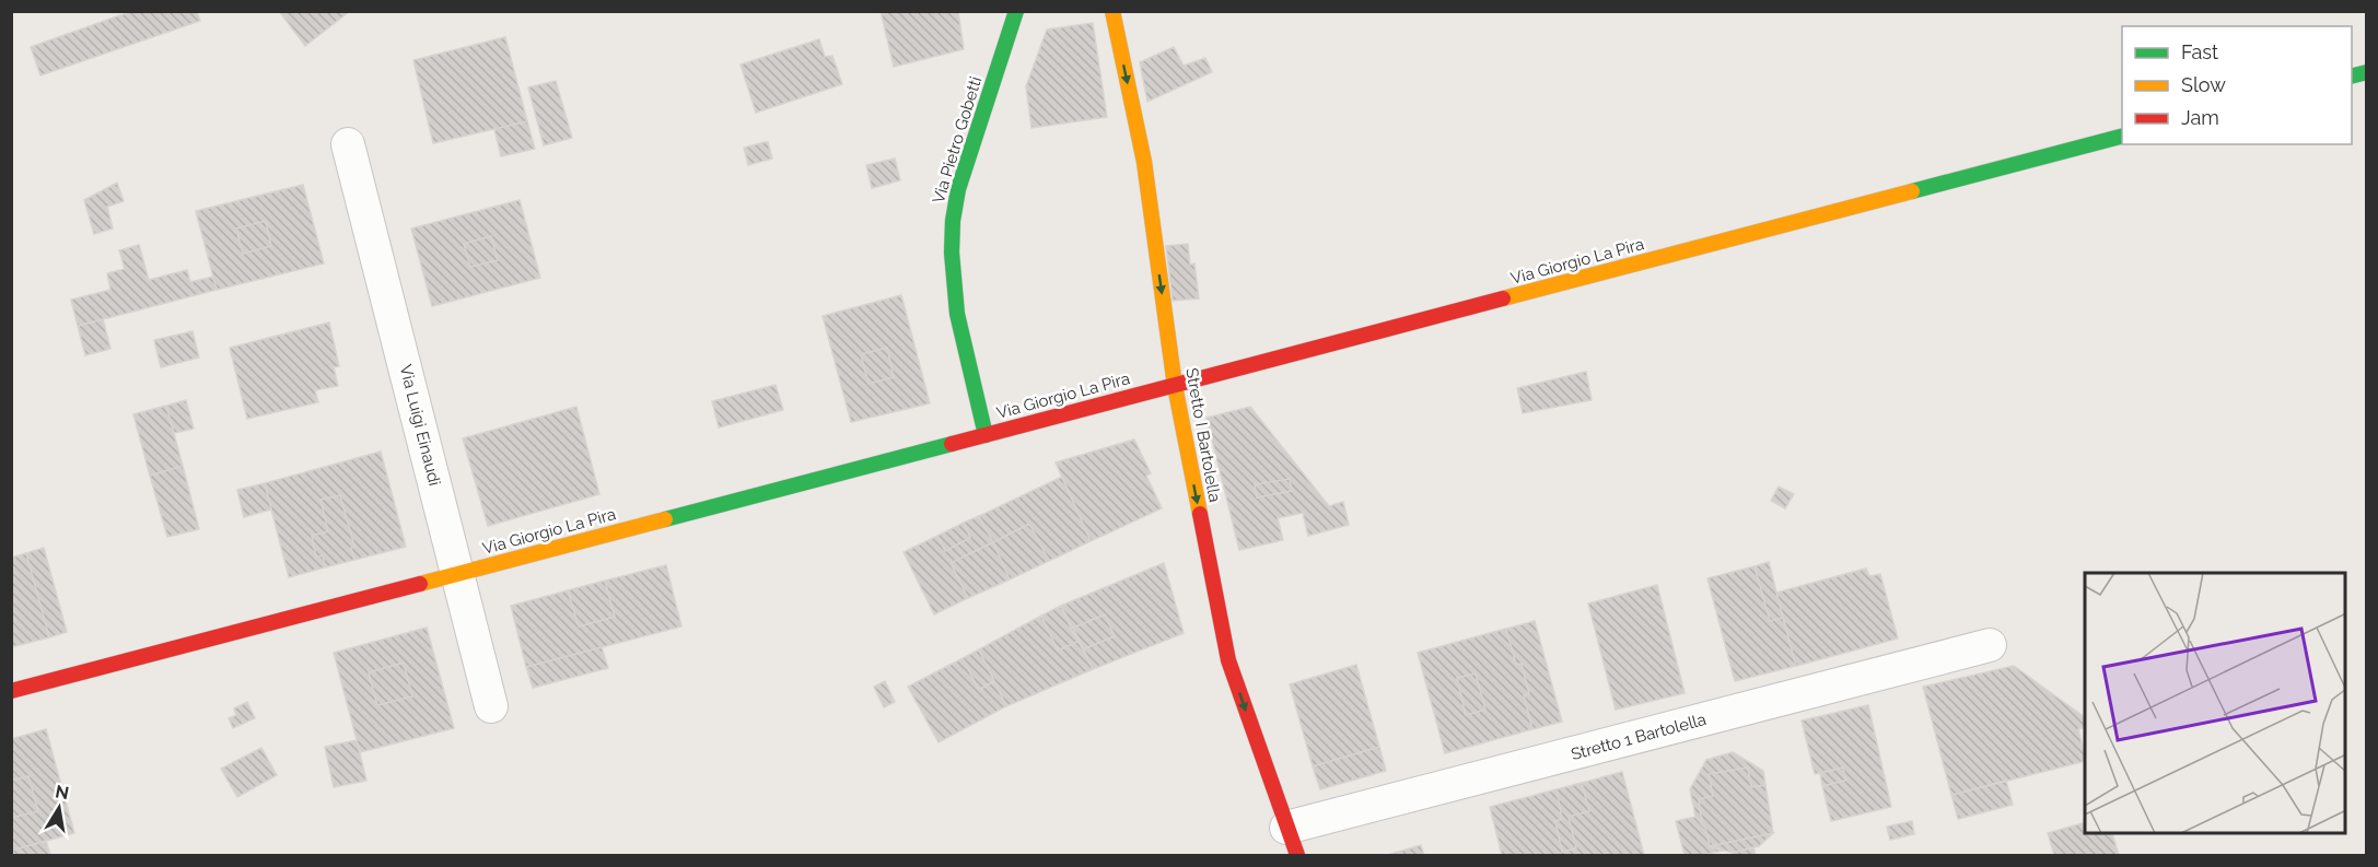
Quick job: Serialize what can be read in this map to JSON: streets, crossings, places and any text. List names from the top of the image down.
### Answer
{
  "streets": {
    "street": [
      "Via Pietro Gobetti",
      "Via Giorgio La Pira",
      "Via Luigi Einaudi",
      "Stretto I Bartolella",
      "Stretto 1 Bartolella"
    ]
  },
  "crossings": [
    ["Via Pietro Gobetti", "Via Giorgio La Pira"],
    ["Via Giorgio La Pira", "Via Luigi Einaudi"],
    ["Via Giorgio La Pira", "Stretto I Bartolella"],
    ["Stretto I Bartolella", "Stretto 1 Bartolella"]
  ],
  "one_way": ["Stretto I Bartolella"],
  "legend": ["Fast", "Slow", "Jam"],
  "north": "top"
}
